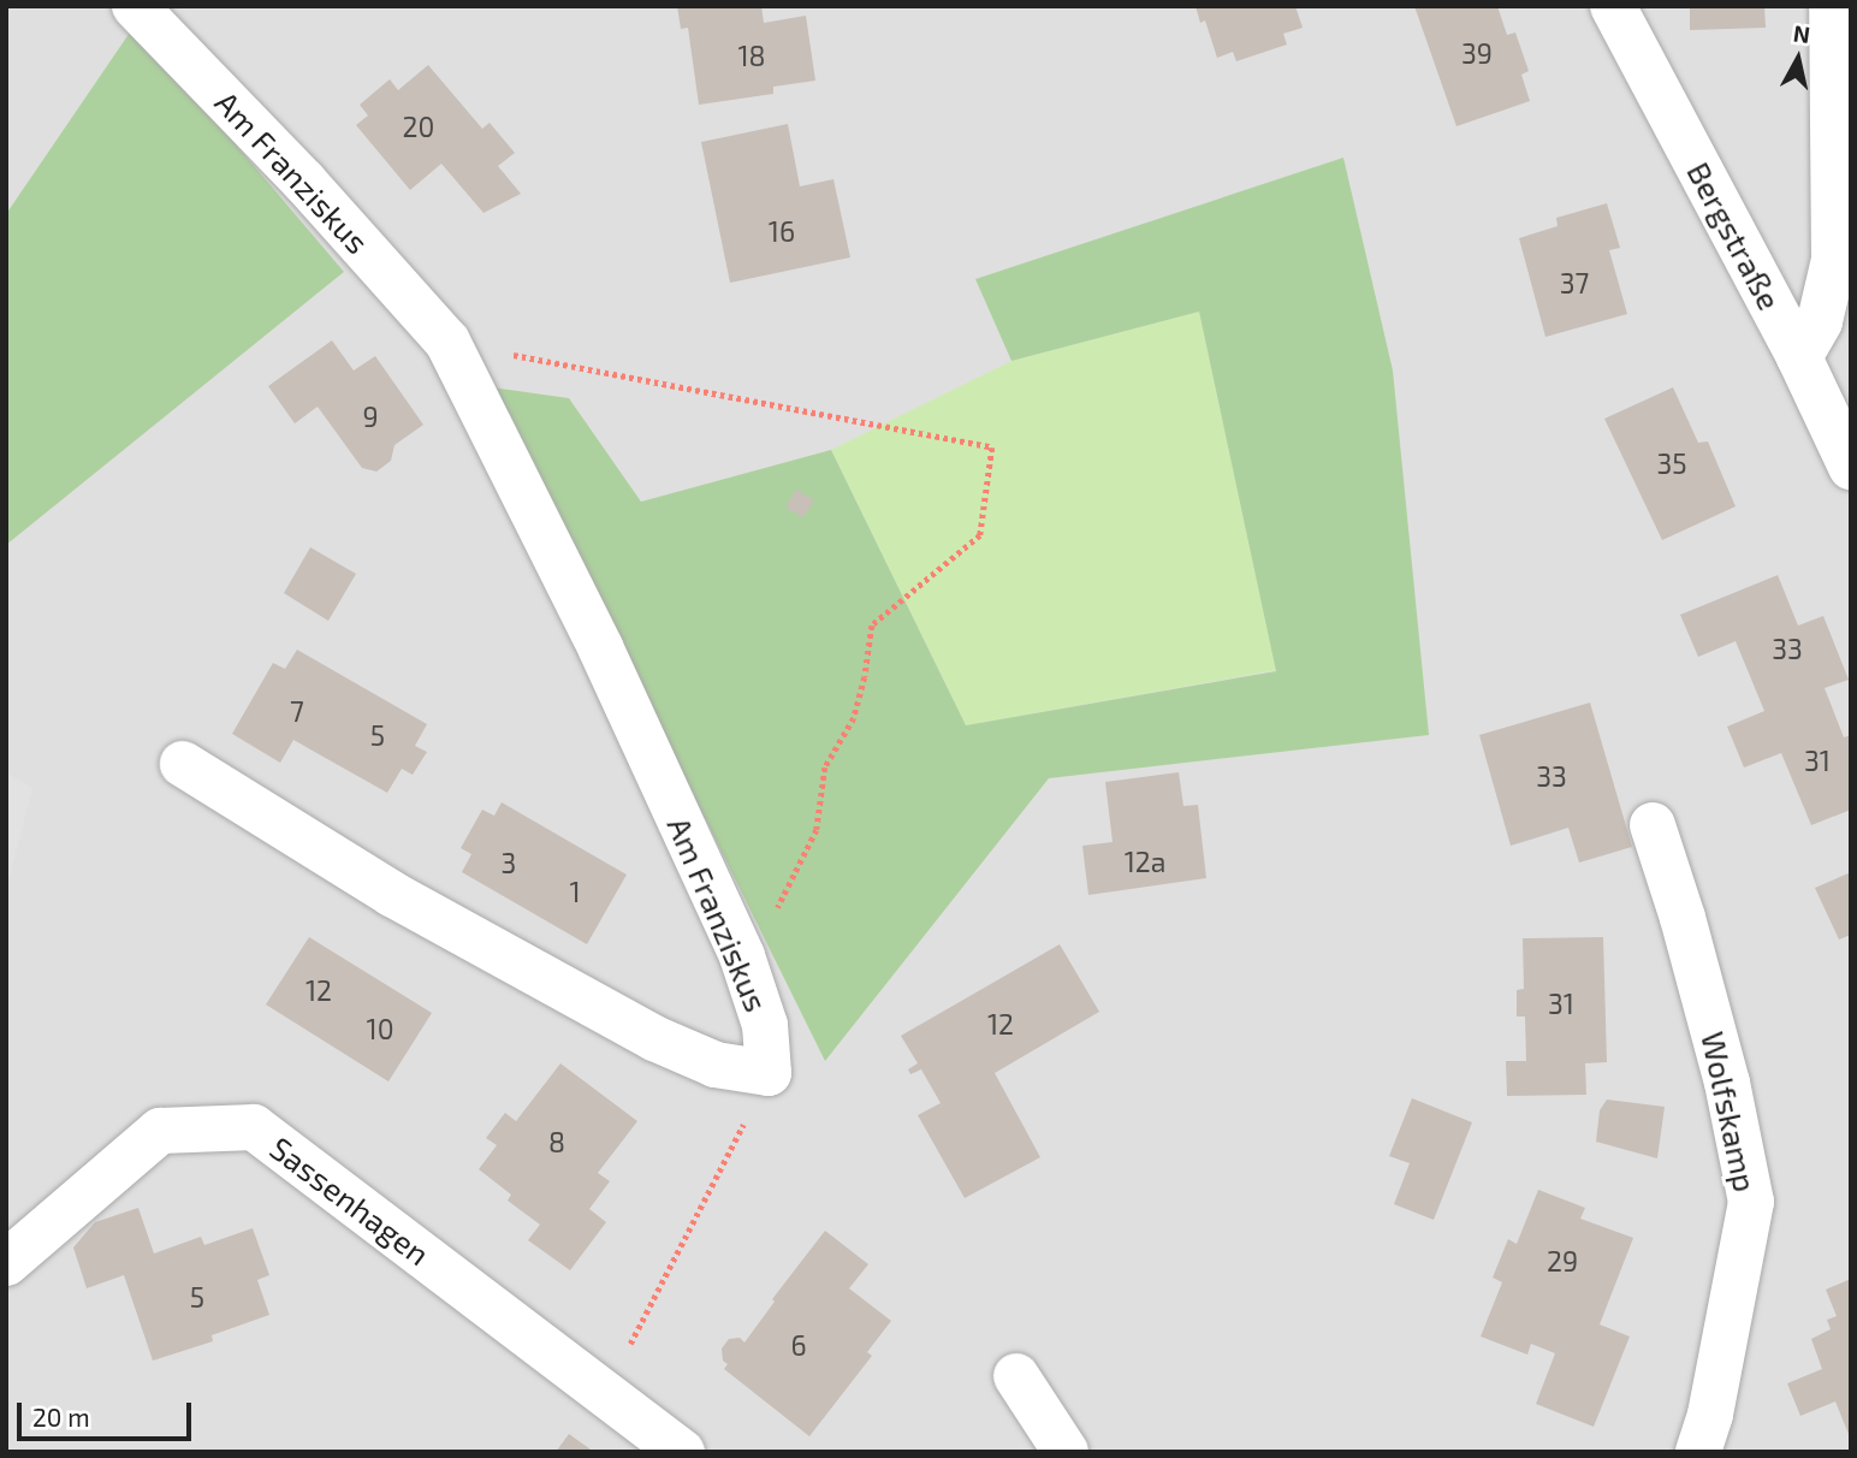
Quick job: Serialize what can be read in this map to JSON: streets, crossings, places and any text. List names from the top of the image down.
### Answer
{
  "streets": {
    "street": [
      "Am Franziskus",
      "Bergstraße",
      "Wolfskamp",
      "Sassenhagen"
    ]
  },
  "house_numbers": [
    "39",
    "18",
    "20",
    "16",
    "37",
    "9",
    "35",
    "33",
    "7",
    "5",
    "31",
    "33",
    "12a",
    "3",
    "1",
    "12",
    "31",
    "12",
    "10",
    "8",
    "29",
    "5",
    "6"
  ],
  "scale_bar": "20 m",
  "north": "top"
}
